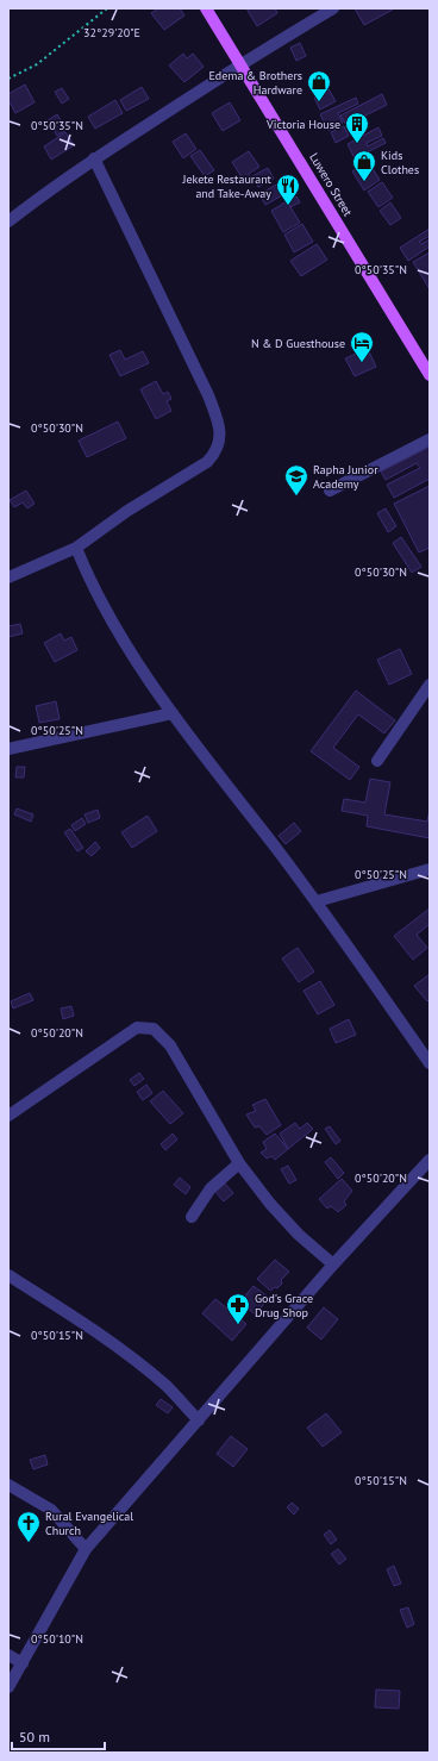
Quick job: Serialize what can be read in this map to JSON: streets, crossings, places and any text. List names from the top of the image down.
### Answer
{
  "streets": {
    "main road": ["Luwero Street"]
  },
  "places": {
    "shop": ["Edema & Brothers Hardware", "Kids Clothes"],
    "building": ["Victoria House"],
    "restaurant": ["Jekete Restaurant and Take-Away"],
    "hotel": ["N & D Guesthouse"],
    "school or university": ["Rapha Junior Academy"],
    "pharmacy": ["God's Grace Drug Shop"],
    "church": ["Rural Evangelical Church"]
  },
  "scale_bar": "50 m",
  "coordinates": [
    "32°29'20\"E",
    "0°50'35\"N",
    "0°50'30\"N",
    "0°50'25\"N",
    "0°50'20\"N",
    "0°50'15\"N",
    "0°50'10\"N"
  ]
}
